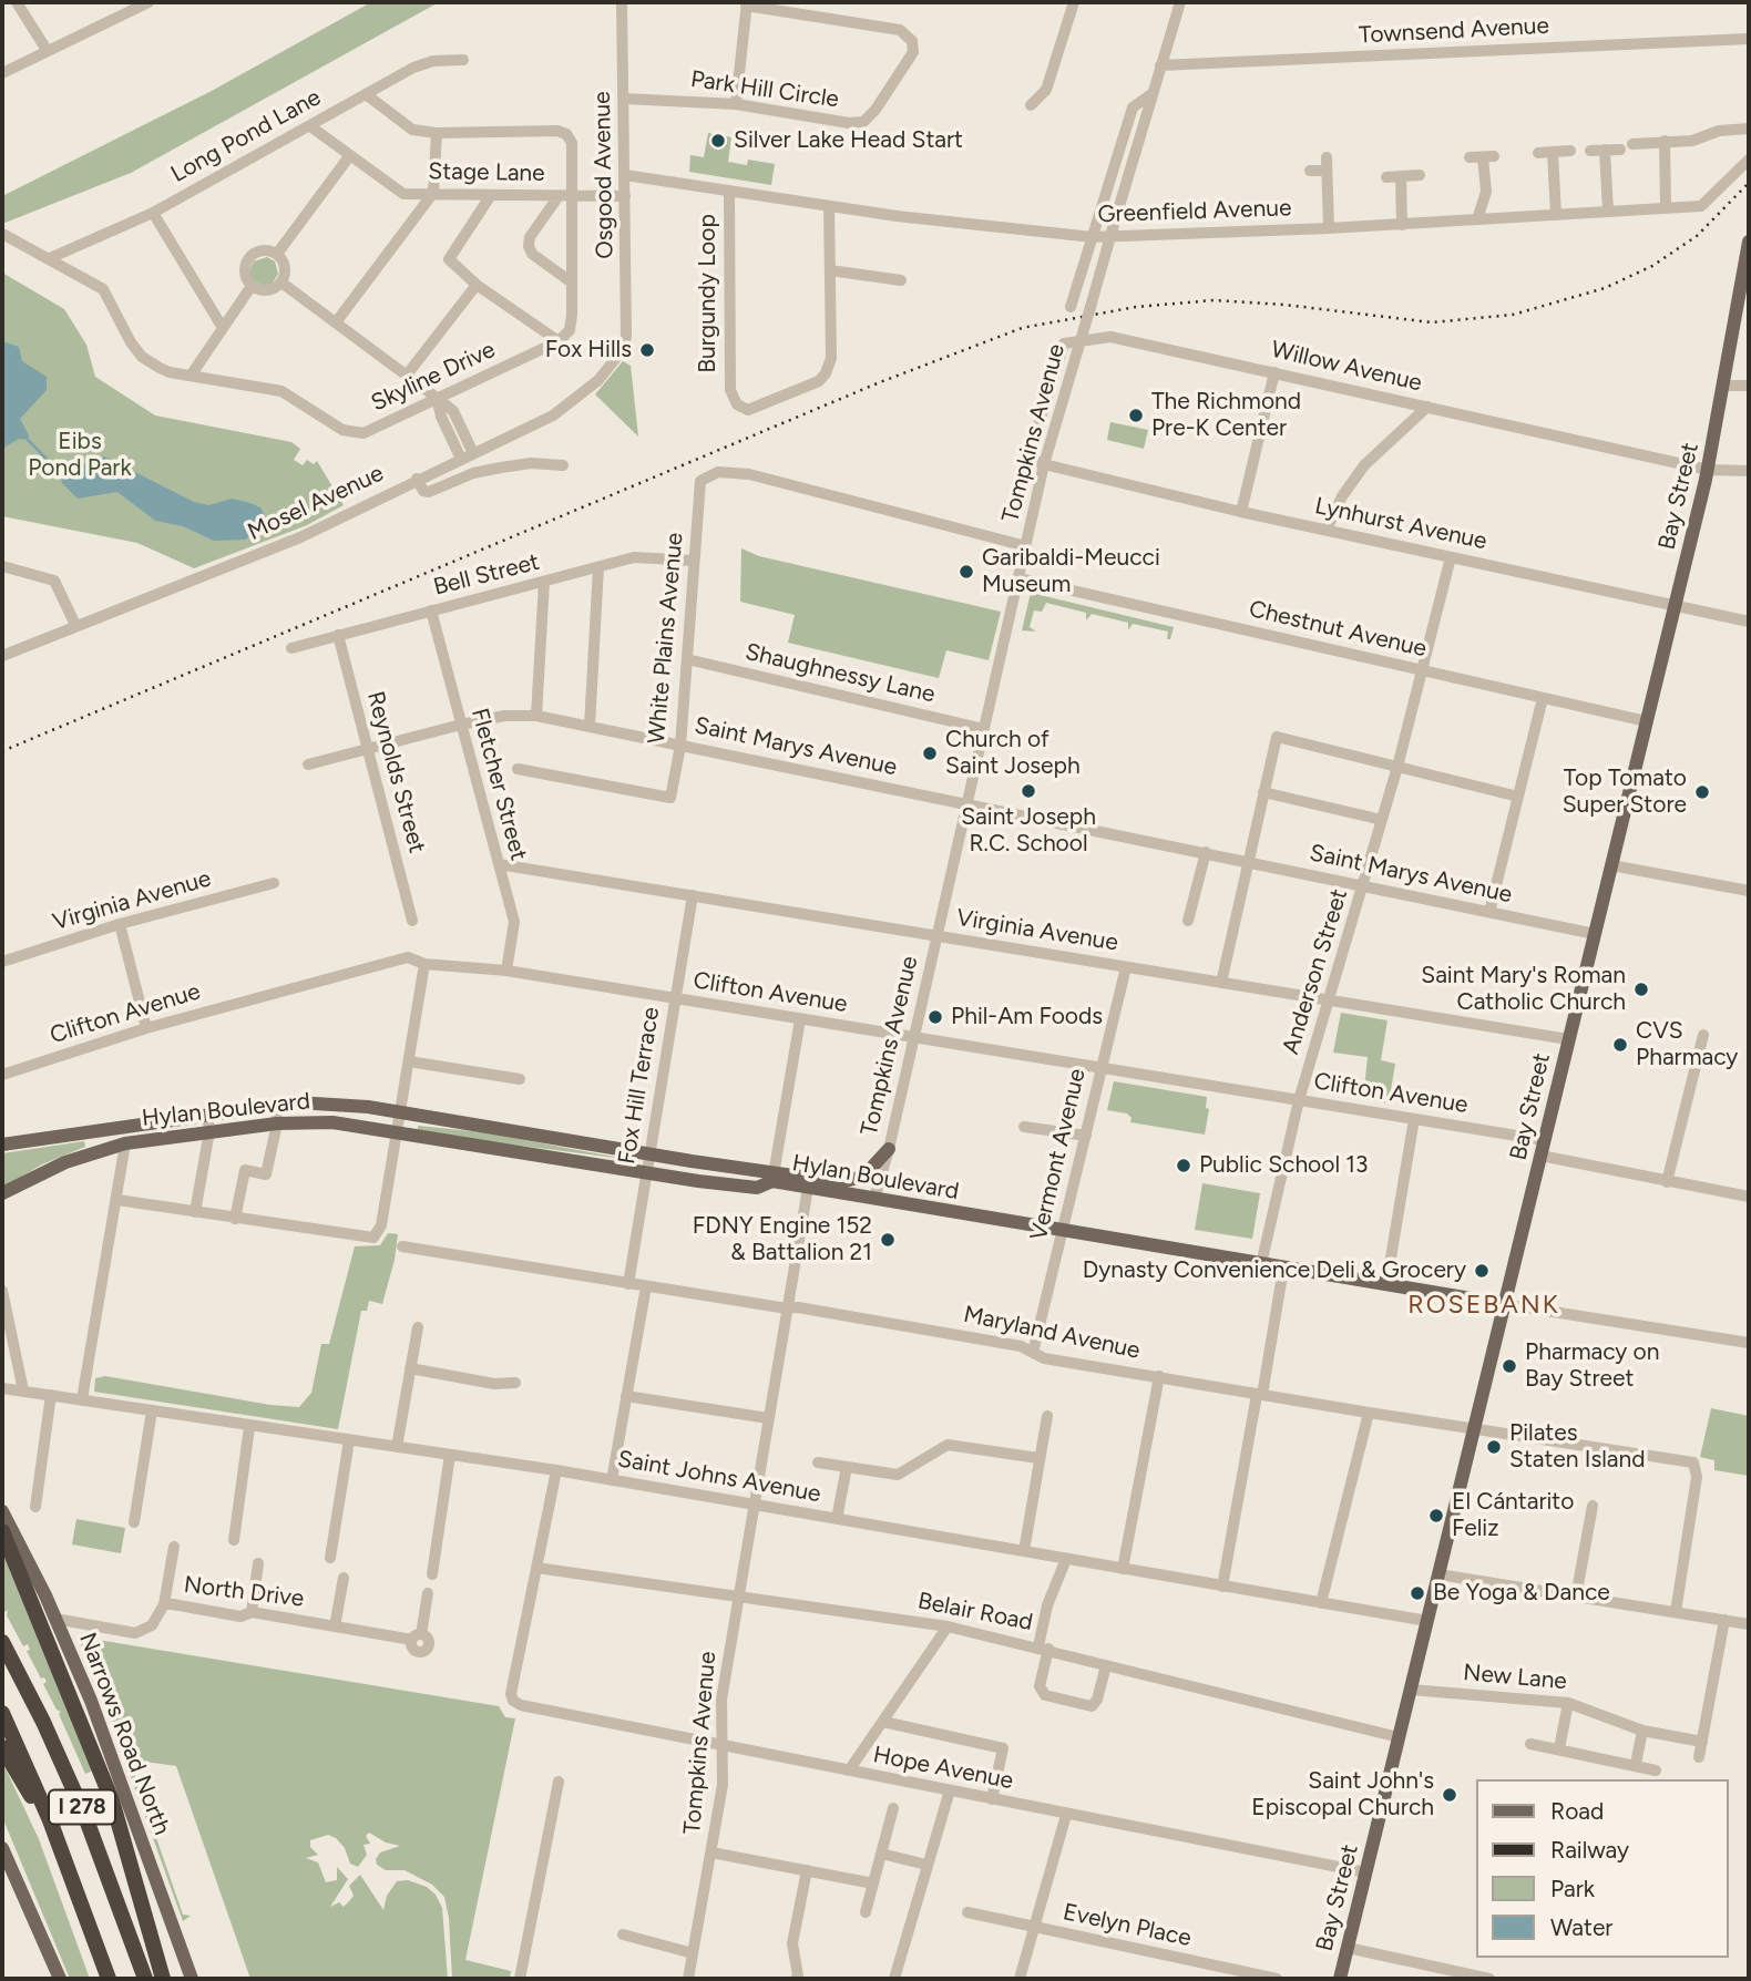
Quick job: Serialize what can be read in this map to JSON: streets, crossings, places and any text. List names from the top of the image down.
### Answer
{
  "streets": {
    "highway": ["I 278"],
    "main road": ["Bay Street", "Hylan Boulevard", "Narrows Road North"],
    "street": [
      "Townsend Avenue",
      "Park Hill Circle",
      "Long Pond Lane",
      "Stage Lane",
      "Osgood Avenue",
      "Greenfield Avenue",
      "Burgundy Loop",
      "Willow Avenue",
      "Skyline Drive",
      "Tompkins Avenue",
      "Mosel Avenue",
      "Lynhurst Avenue",
      "Bell Street",
      "Chestnut Avenue",
      "White Plains Avenue",
      "Shaughnessy Lane",
      "Saint Marys Avenue",
      "Reynolds Street",
      "Fletcher Street",
      "Virginia Avenue",
      "Anderson Street",
      "Clifton Avenue",
      "Fox Hill Terrace",
      "Vermont Avenue",
      "Maryland Avenue",
      "Saint Johns Avenue",
      "North Drive",
      "Belair Road",
      "New Lane",
      "Hope Avenue",
      "Evelyn Place"
    ]
  },
  "crossings": [
    ["Townsend Avenue", "Tompkins Avenue"],
    ["Park Hill Circle", "Osgood Avenue"],
    ["Long Pond Lane", "Stage Lane"],
    ["Long Pond Lane", "Skyline Drive"],
    ["Stage Lane", "Osgood Avenue"],
    ["Osgood Avenue", "Greenfield Avenue"],
    ["Osgood Avenue", "Mosel Avenue"],
    ["Greenfield Avenue", "Burgundy Loop"],
    ["Willow Avenue", "Tompkins Avenue"],
    ["Willow Avenue", "Bay Street"],
    ["Willow Avenue", "Lynhurst Avenue"],
    ["Tompkins Avenue", "Lynhurst Avenue"],
    ["Tompkins Avenue", "Chestnut Avenue"],
    ["Tompkins Avenue", "White Plains Avenue"],
    ["Tompkins Avenue", "Shaughnessy Lane"],
    ["Tompkins Avenue", "Saint Marys Avenue"],
    ["Tompkins Avenue", "Virginia Avenue"],
    ["Tompkins Avenue", "Clifton Avenue"],
    ["Tompkins Avenue", "Hylan Boulevard"],
    ["Tompkins Avenue", "Maryland Avenue"],
    ["Tompkins Avenue", "Saint Johns Avenue"],
    ["Tompkins Avenue", "Belair Road"],
    ["Tompkins Avenue", "Hope Avenue"],
    ["Bay Street", "Lynhurst Avenue"],
    ["Bay Street", "Chestnut Avenue"],
    ["Bay Street", "Saint Marys Avenue"],
    ["Bay Street", "Virginia Avenue"],
    ["Bay Street", "Clifton Avenue"],
    ["Bay Street", "Hylan Boulevard"],
    ["Bay Street", "Maryland Avenue"],
    ["Bay Street", "Saint Johns Avenue"],
    ["Bay Street", "Belair Road"],
    ["Bay Street", "New Lane"],
    ["Bay Street", "Hope Avenue"],
    ["Lynhurst Avenue", "Anderson Street"],
    ["Bell Street", "White Plains Avenue"],
    ["Bell Street", "Reynolds Street"],
    ["Bell Street", "Fletcher Street"],
    ["Chestnut Avenue", "Anderson Street"],
    ["White Plains Avenue", "Shaughnessy Lane"],
    ["White Plains Avenue", "Saint Marys Avenue"],
    ["Saint Marys Avenue", "Reynolds Street"],
    ["Saint Marys Avenue", "Fletcher Street"],
    ["Saint Marys Avenue", "Anderson Street"],
    ["Fletcher Street", "Virginia Avenue"],
    ["Fletcher Street", "Clifton Avenue"],
    ["Virginia Avenue", "Anderson Street"],
    ["Virginia Avenue", "Fox Hill Terrace"],
    ["Virginia Avenue", "Vermont Avenue"],
    ["Anderson Street", "Clifton Avenue"],
    ["Anderson Street", "Hylan Boulevard"],
    ["Clifton Avenue", "Fox Hill Terrace"],
    ["Clifton Avenue", "Vermont Avenue"],
    ["Fox Hill Terrace", "Hylan Boulevard"],
    ["Fox Hill Terrace", "Maryland Avenue"],
    ["Hylan Boulevard", "Vermont Avenue"],
    ["Vermont Avenue", "Maryland Avenue"],
    ["North Drive", "Narrows Road North"],
    ["Belair Road", "Hope Avenue"]
  ],
  "districts": ["ROSEBANK"],
  "parks": ["Eibs Pond Park"],
  "places": [
    "Silver Lake Head Start",
    "Fox Hills",
    "The Richmond Pre-K Center",
    "Garibaldi-Meucci Museum",
    "Church of Saint Joseph",
    "Saint Joseph R.C. School",
    "Top Tomato Super Store",
    "Saint Mary's Roman Catholic Church",
    "Phil-Am Foods",
    "CVS Pharmacy",
    "Public School 13",
    "FDNY Engine 152 & Battalion 21",
    "Dynasty Convenience Deli & Grocery",
    "Pharmacy on Bay Street",
    "Pilates Staten Island",
    "El Cántarito Feliz",
    "Be Yoga & Dance",
    "Saint John's Episcopal Church"
  ],
  "legend": [
    "Road",
    "Railway",
    "Park",
    "Water"
  ]
}
